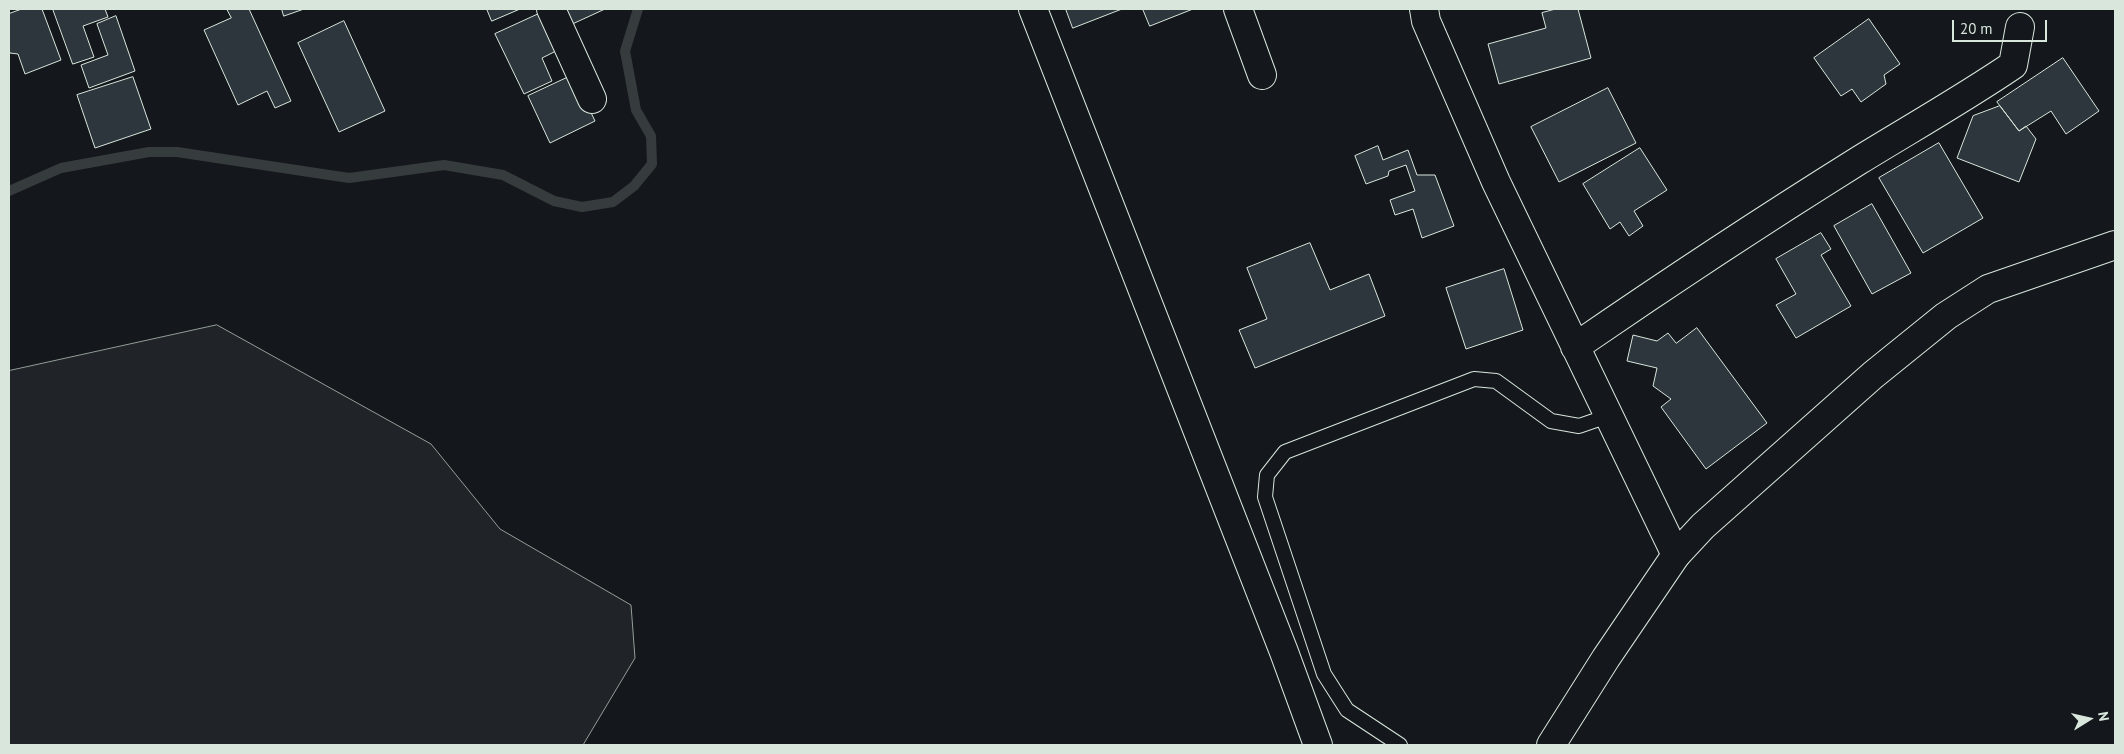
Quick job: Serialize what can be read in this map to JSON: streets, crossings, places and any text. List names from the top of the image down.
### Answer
{
  "scale_bar": "20 m",
  "north": "right"
}
